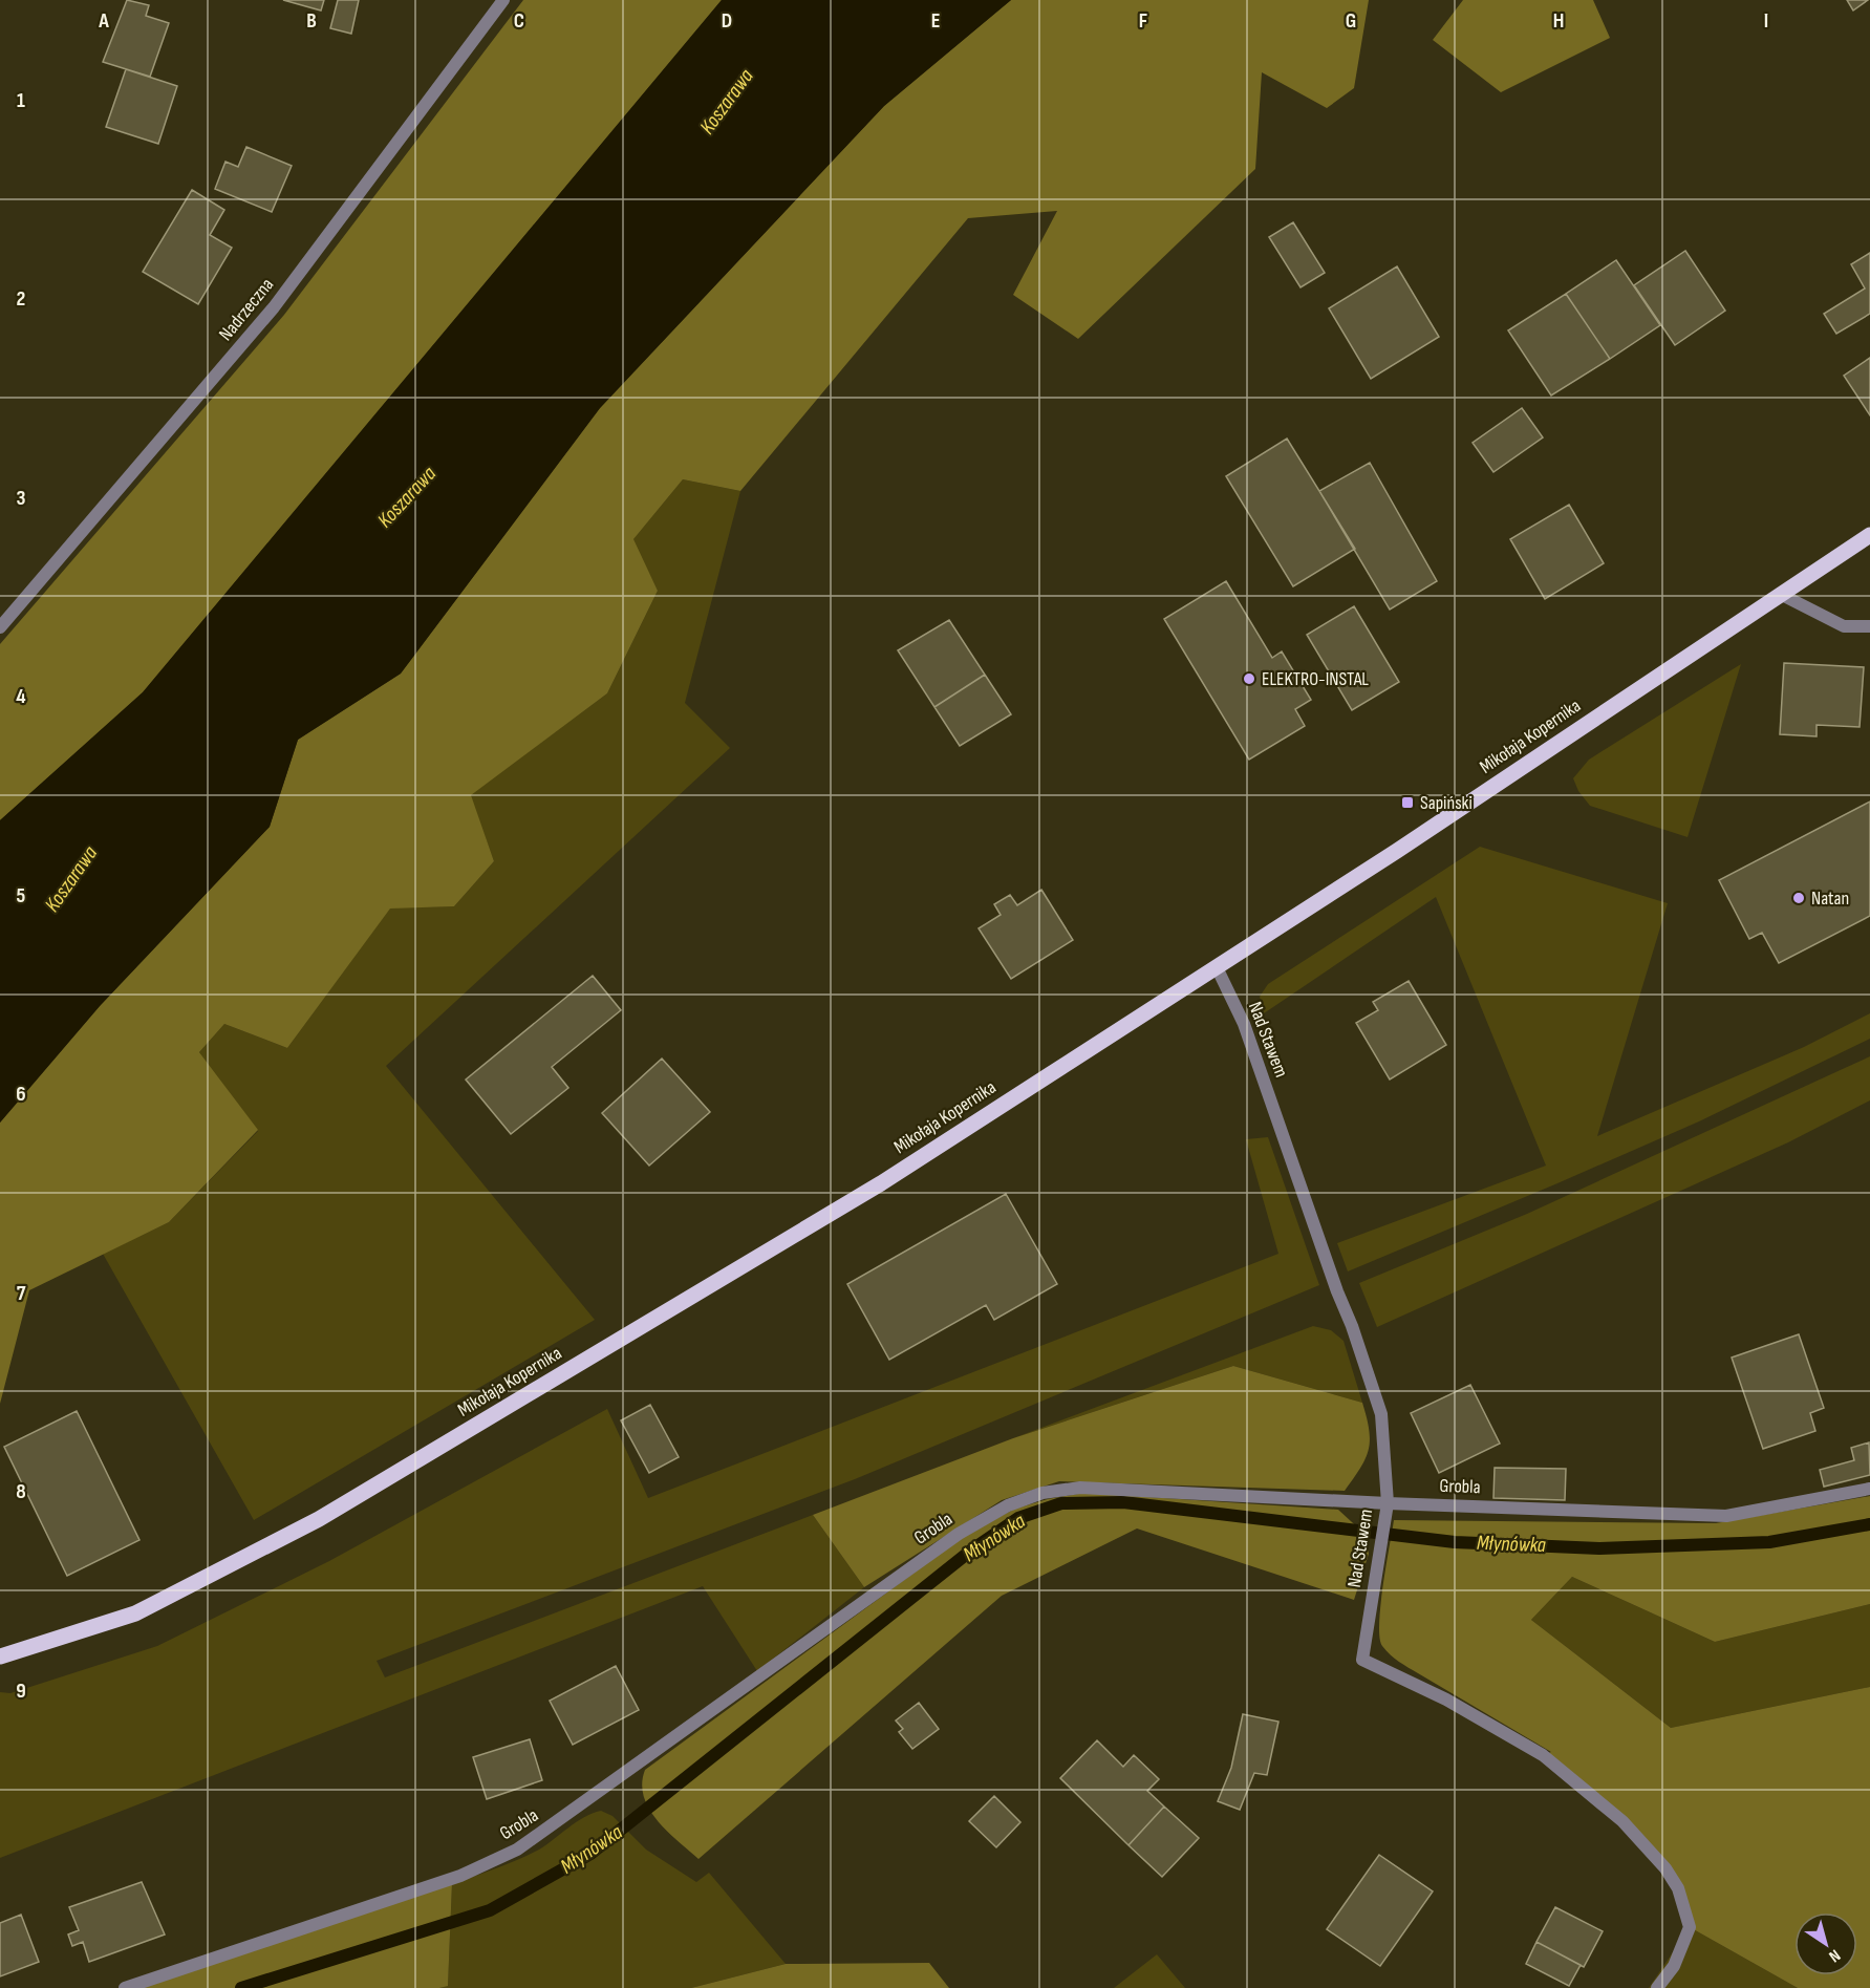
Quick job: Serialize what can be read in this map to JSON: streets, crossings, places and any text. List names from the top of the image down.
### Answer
{
  "streets": {
    "main road": ["Mikołaja Kopernika"],
    "street": ["Nadrzeczna", "Nad Stawem", "Grobla"]
  },
  "crossings": [
    ["Mikołaja Kopernika", "Nad Stawem"],
    ["Nad Stawem", "Grobla"]
  ],
  "water": ["Koszarawa", "Młynówka"],
  "places": {
    "other": ["ELEKTRO-INSTAL", "Natan"],
    "transit": ["Sapiński"]
  },
  "north": "bottom right",
  "grid": {
    "columns": [
      "A",
      "B",
      "C",
      "D",
      "E",
      "F",
      "G",
      "H",
      "I"
    ],
    "rows": [
      "1",
      "2",
      "3",
      "4",
      "5",
      "6",
      "7",
      "8",
      "9"
    ]
  }
}
